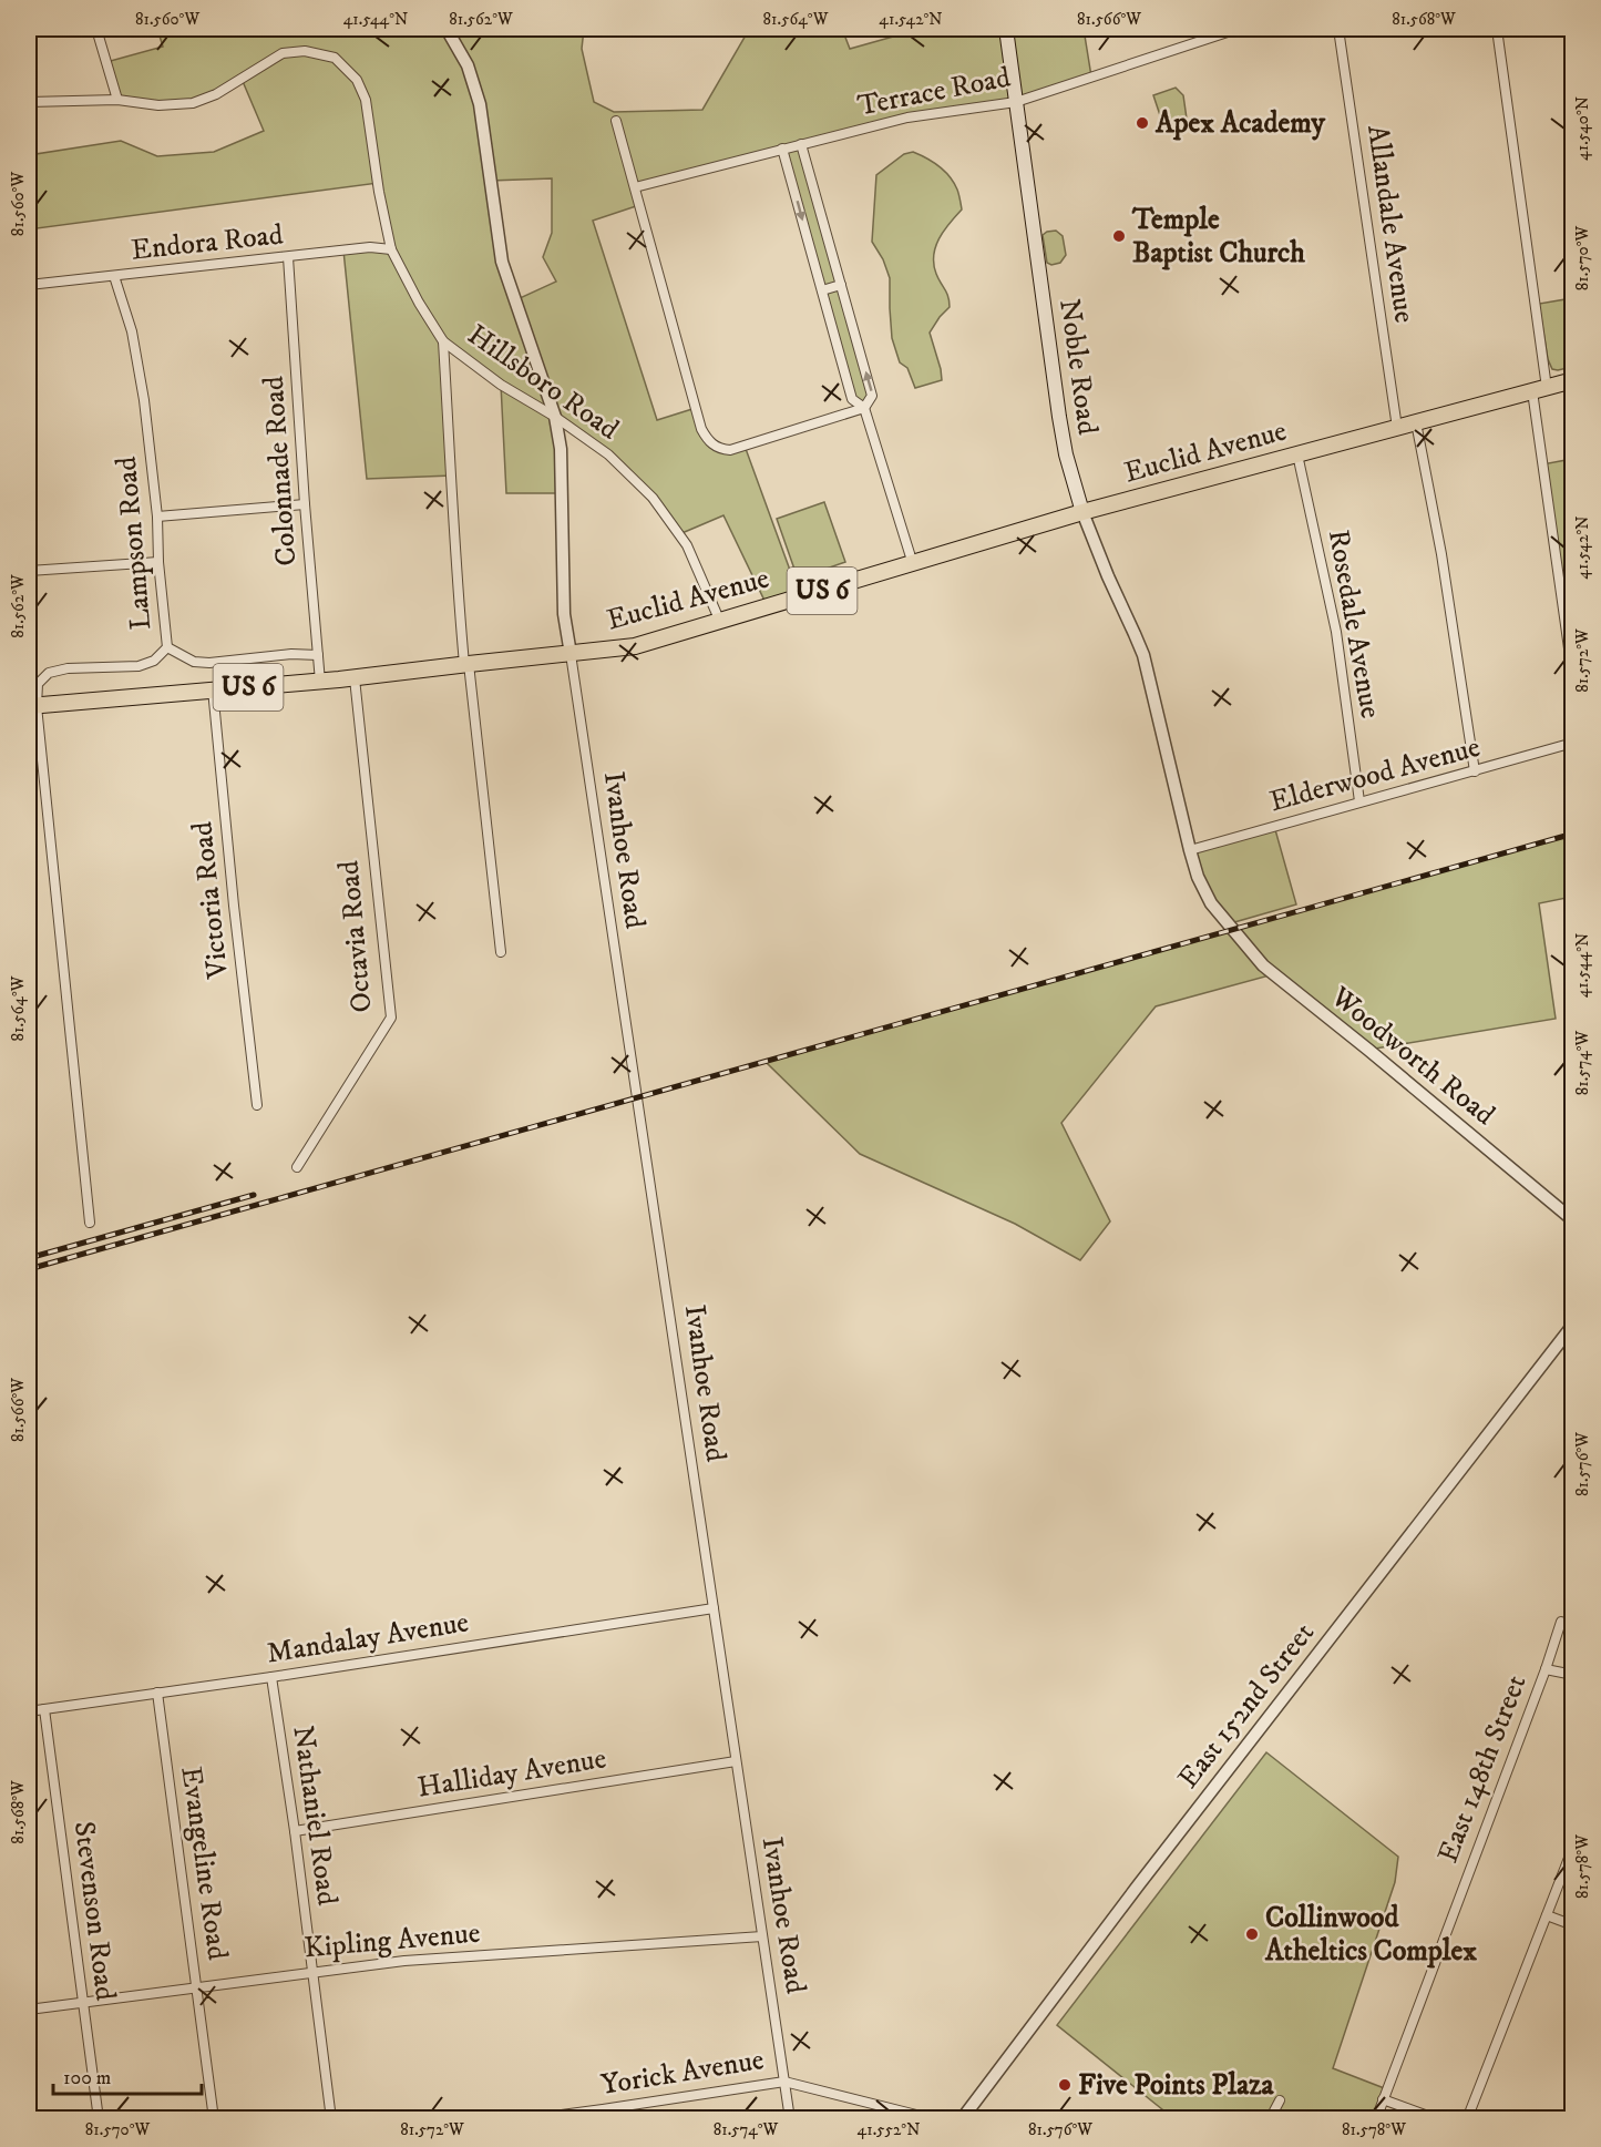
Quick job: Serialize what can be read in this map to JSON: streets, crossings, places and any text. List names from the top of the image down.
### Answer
{
  "streets": {
    "main road": ["Noble Road", "Euclid Avenue", "US 6"],
    "street": [
      "Terrace Road",
      "Allandale Avenue",
      "Endora Road",
      "Hillsboro Road",
      "Colonnade Road",
      "Lampson Road",
      "Rosedale Avenue",
      "Elderwood Avenue",
      "Ivanhoe Road",
      "Victoria Road",
      "Octavia Road",
      "Woodworth Road",
      "Mandalay Avenue",
      "East 152nd Street",
      "East 148th Street",
      "Halliday Avenue",
      "Nathaniel Road",
      "Evangeline Road",
      "Stevenson Road",
      "Kipling Avenue",
      "Yorick Avenue"
    ]
  },
  "crossings": [
    ["Terrace Road", "Noble Road"],
    ["Allandale Avenue", "Euclid Avenue"],
    ["Endora Road", "Hillsboro Road"],
    ["Endora Road", "Colonnade Road"],
    ["Endora Road", "Lampson Road"],
    ["Noble Road", "Euclid Avenue"],
    ["Noble Road", "Elderwood Avenue"],
    ["Noble Road", "Woodworth Road"],
    ["Hillsboro Road", "Euclid Avenue"],
    ["Euclid Avenue", "Colonnade Road"],
    ["Euclid Avenue", "Lampson Road"],
    ["Euclid Avenue", "Rosedale Avenue"],
    ["Euclid Avenue", "Ivanhoe Road"],
    ["Euclid Avenue", "Victoria Road"],
    ["Euclid Avenue", "Octavia Road"],
    ["Rosedale Avenue", "Elderwood Avenue"],
    ["Ivanhoe Road", "Mandalay Avenue"],
    ["Ivanhoe Road", "Halliday Avenue"],
    ["Ivanhoe Road", "Kipling Avenue"],
    ["Ivanhoe Road", "Yorick Avenue"],
    ["Mandalay Avenue", "Nathaniel Road"],
    ["Mandalay Avenue", "Evangeline Road"],
    ["Mandalay Avenue", "Stevenson Road"],
    ["Halliday Avenue", "Nathaniel Road"],
    ["Nathaniel Road", "Kipling Avenue"],
    ["Evangeline Road", "Kipling Avenue"],
    ["Stevenson Road", "Kipling Avenue"]
  ],
  "places": [
    "Apex Academy",
    "Temple Baptist Church",
    "Collinwood Atheltics Complex",
    "Five Points Plaza"
  ],
  "scale_bar": "100 m",
  "coordinates": [
    "81.560°W",
    "41.544°N",
    "81.562°W",
    "81.564°W",
    "41.542°N",
    "81.566°W",
    "81.568°W",
    "41.540°N",
    "81.570°W",
    "81.572°W",
    "81.574°W",
    "81.576°W",
    "81.578°W",
    "41.552°N"
  ]
}
